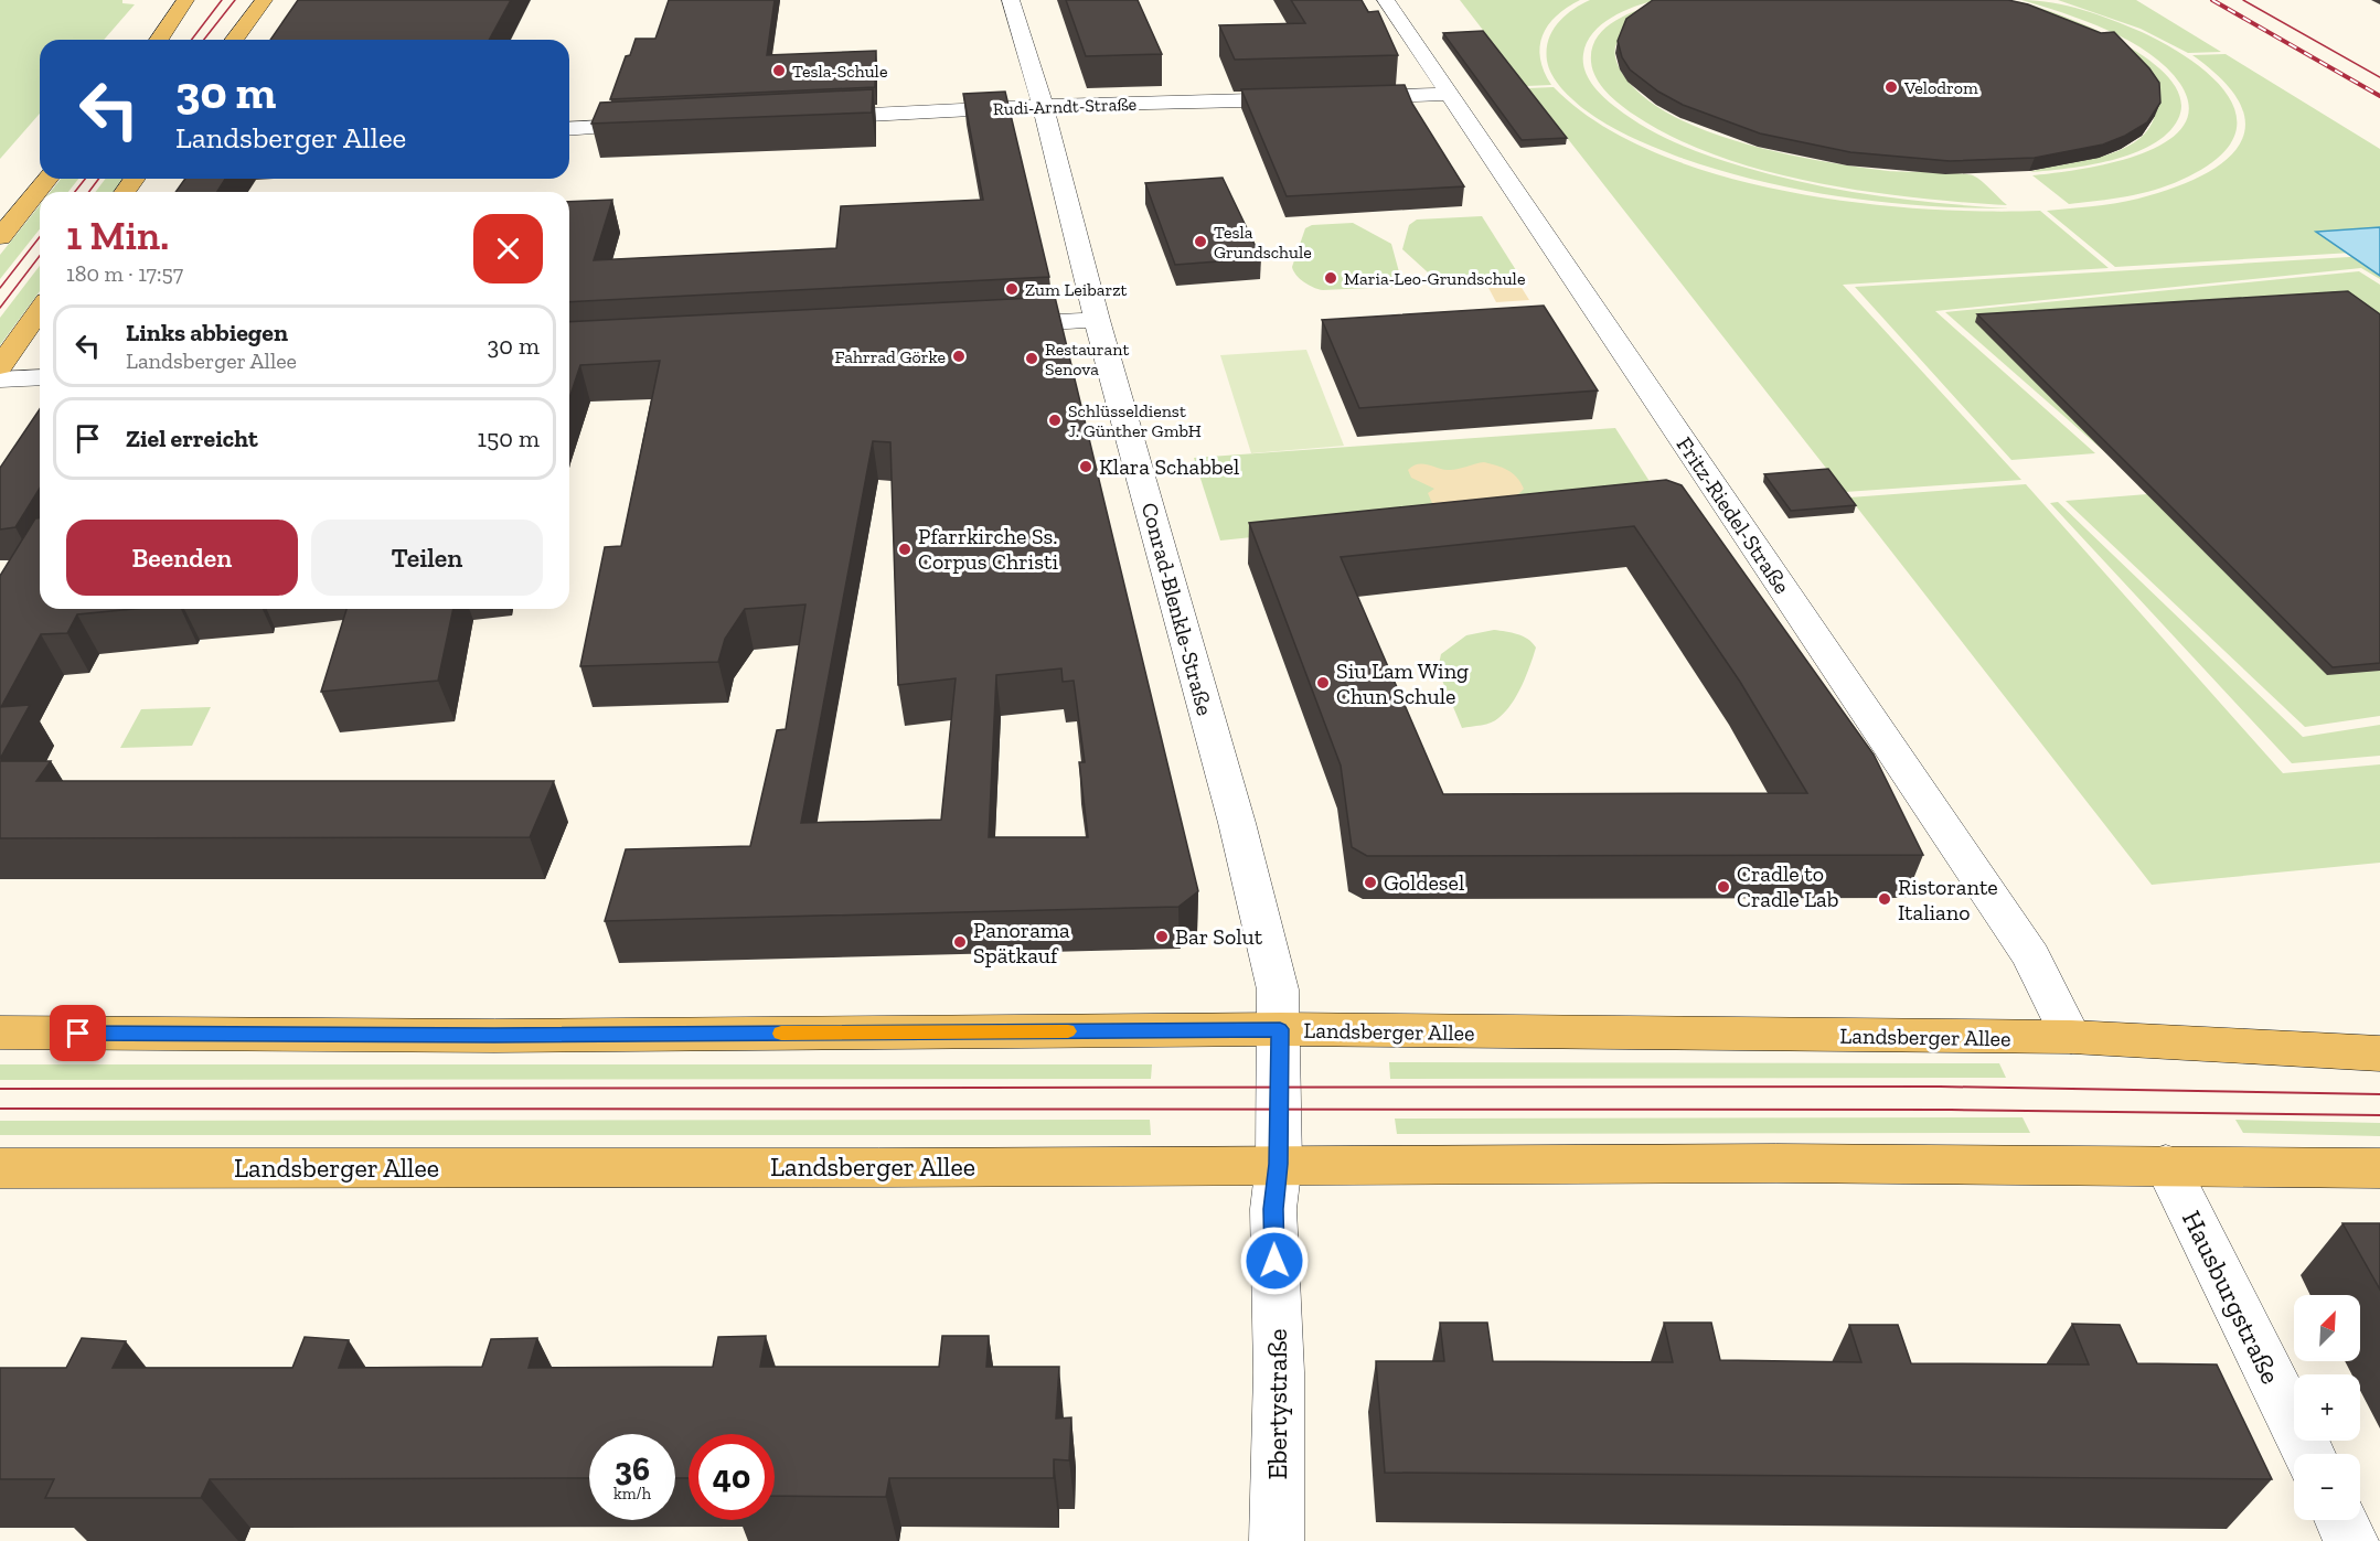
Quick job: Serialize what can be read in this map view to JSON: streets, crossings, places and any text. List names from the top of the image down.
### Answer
{
  "streets": {
    "main road": ["Landsberger Allee"],
    "street": [
      "Rudi-Arndt-Straße",
      "Fritz-Riedel-Straße",
      "Conrad-Blenkle-Straße",
      "Hausburgstraße",
      "Ebertystraße"
    ]
  },
  "crossings": [
    ["Rudi-Arndt-Straße", "Conrad-Blenkle-Straße"],
    ["Fritz-Riedel-Straße", "Landsberger Allee"],
    ["Conrad-Blenkle-Straße", "Landsberger Allee"],
    ["Conrad-Blenkle-Straße", "Ebertystraße"],
    ["Landsberger Allee", "Hausburgstraße"],
    ["Landsberger Allee", "Ebertystraße"]
  ],
  "places": [
    "Tesla-Schule",
    "Velodrom",
    "Tesla Grundschule",
    "Maria-Leo-Grundschule",
    "Zum Leibarzt",
    "Fahrrad Görke",
    "Restaurant Senova",
    "Schlüsseldienst J. Günther GmbH",
    "Klara Schabbel",
    "Pfarrkirche Ss. Corpus Christi",
    "Siu Lam Wing Chun Schule",
    "Goldesel",
    "Cradle to Cradle Lab",
    "Ristorante Italiano",
    "Bar Solut",
    "Panorama Spätkauf"
  ],
  "north": "top right",
  "page": {
    "turn": ["30 m", "Landsberger Allee"],
    "heading": ["1 Min.", "180 m · 17:57"],
    "list": [
      {
        "name": "Links abbiegen",
        "note": "Landsberger Allee",
        "value": "30 m"
      },
      {
        "name": "Ziel erreicht",
        "value": "150 m"
      }
    ],
    "buttons": ["Beenden", "Teilen"],
    "map_buttons": ["+", "−"],
    "speed": "36 km/h",
    "limit": "40"
  }
}
